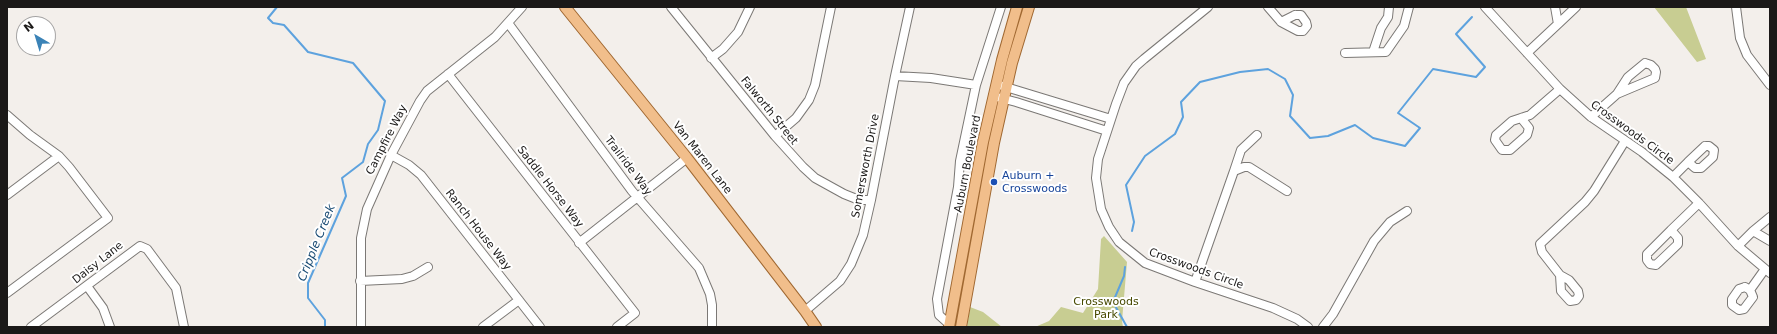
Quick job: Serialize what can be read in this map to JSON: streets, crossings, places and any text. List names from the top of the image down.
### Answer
{
  "streets": {
    "main road": ["Van Maren Lane", "Auburn Boulevard"],
    "street": [
      "Falworth Street",
      "Crosswoods Circle",
      "Campfire Way",
      "Trailride Way",
      "Somersworth Drive",
      "Saddle Horse Way",
      "Ranch House Way",
      "Daisy Lane"
    ]
  },
  "crossings": [
    ["Falworth Street", "Somersworth Drive"],
    ["Campfire Way", "Trailride Way"],
    ["Campfire Way", "Saddle Horse Way"],
    ["Campfire Way", "Ranch House Way"],
    ["Van Maren Lane", "Somersworth Drive"]
  ],
  "water": ["Cripple Creek"],
  "parks": ["Crosswoods Park"],
  "places": ["Auburn + Crosswoods"],
  "north": "top left"
}
